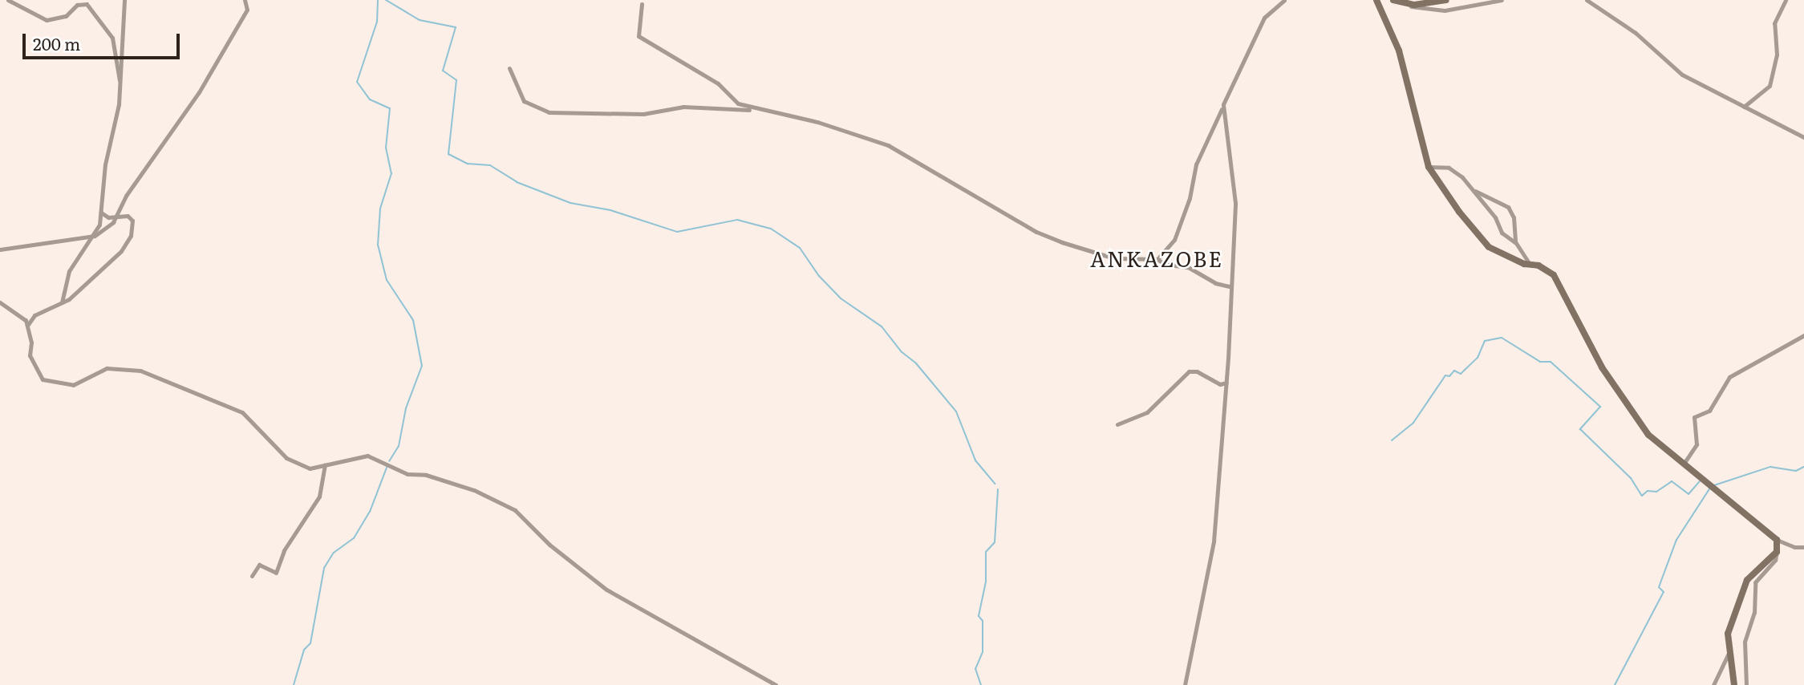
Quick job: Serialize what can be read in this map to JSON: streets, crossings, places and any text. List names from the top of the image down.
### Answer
{
  "districts": ["ANKAZOBE"],
  "scale_bar": "200 m"
}
